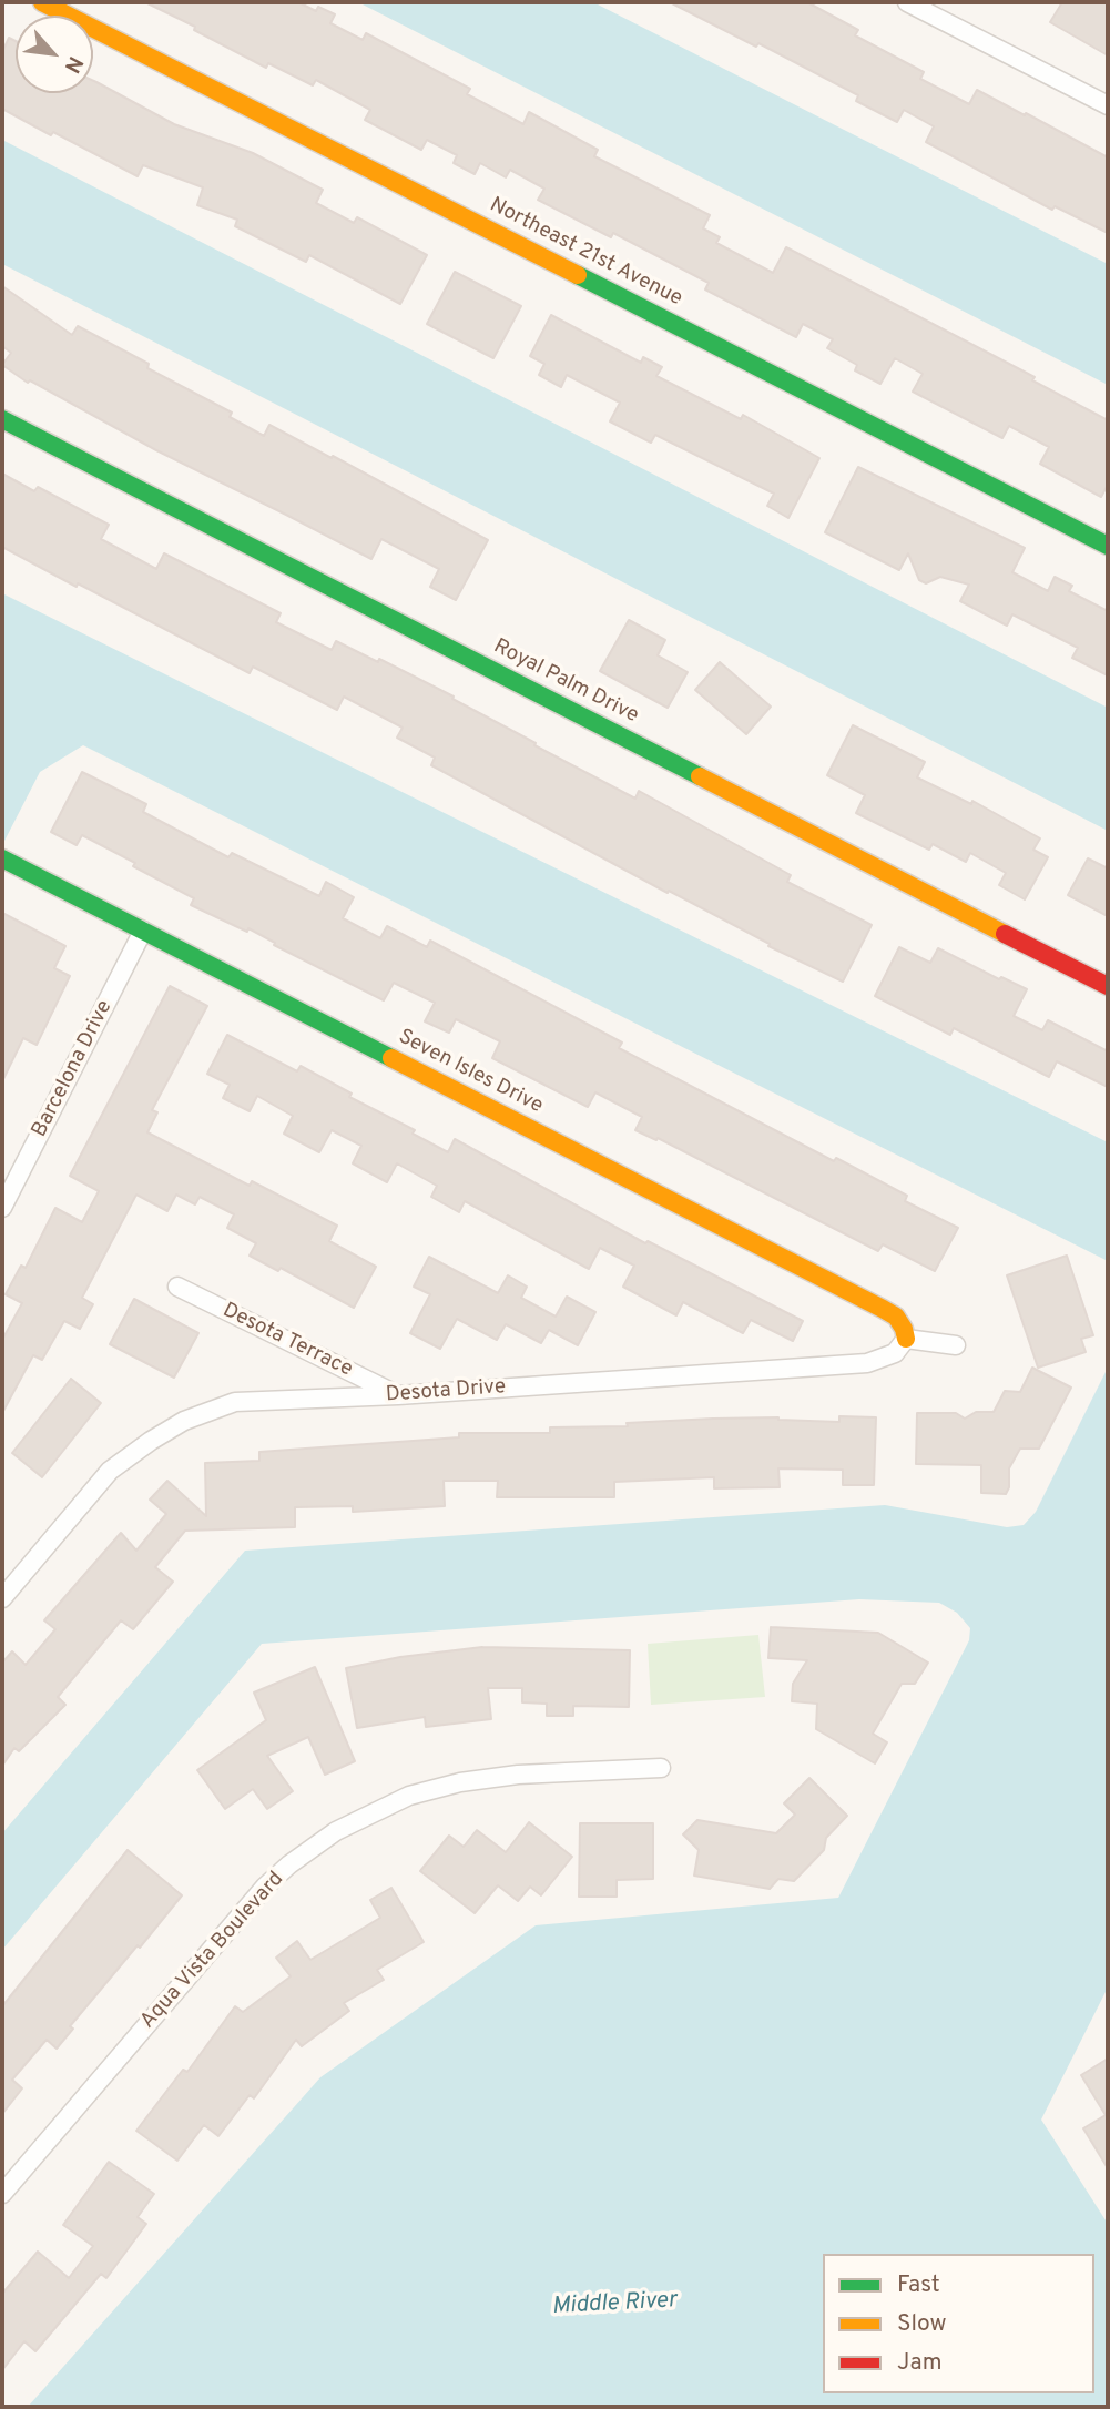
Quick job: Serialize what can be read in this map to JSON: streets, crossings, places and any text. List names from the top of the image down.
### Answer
{
  "streets": {
    "street": [
      "Northeast 21st Avenue",
      "Royal Palm Drive",
      "Barcelona Drive",
      "Seven Isles Drive",
      "Desota Terrace",
      "Desota Drive",
      "Aqua Vista Boulevard"
    ]
  },
  "crossings": [
    ["Barcelona Drive", "Seven Isles Drive"],
    ["Seven Isles Drive", "Desota Drive"],
    ["Desota Terrace", "Desota Drive"]
  ],
  "water": ["Middle River"],
  "legend": ["Fast", "Slow", "Jam"],
  "north": "bottom right"
}
